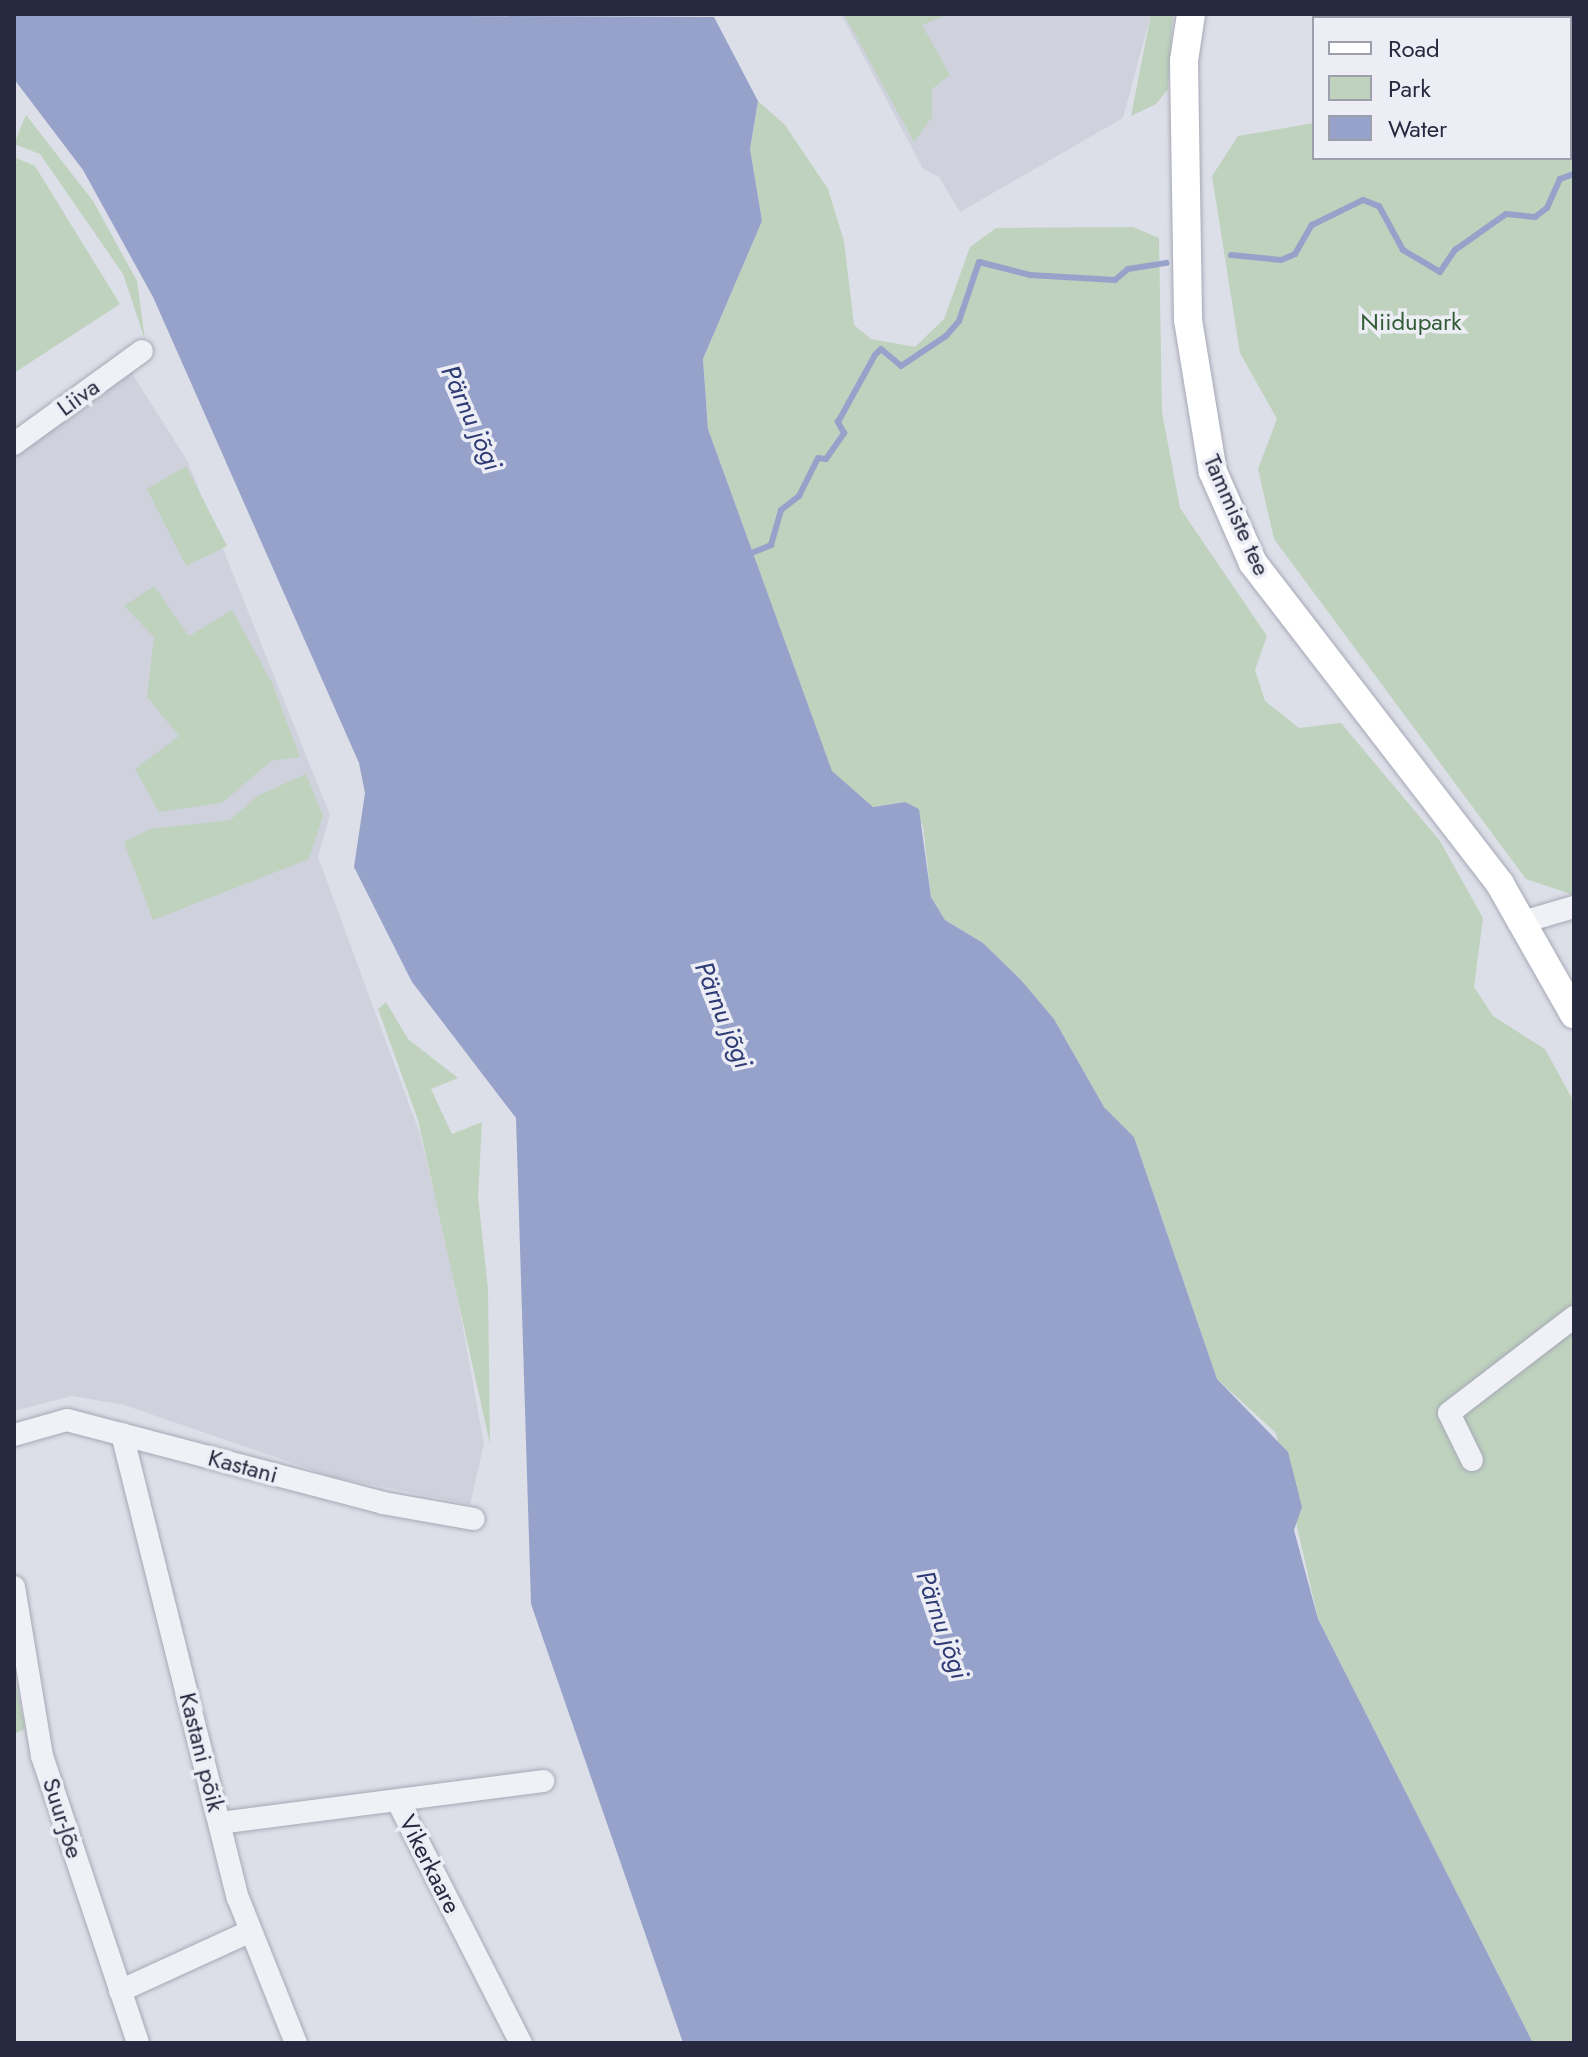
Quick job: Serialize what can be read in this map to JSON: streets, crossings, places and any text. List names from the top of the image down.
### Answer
{
  "streets": {
    "main road": ["Tammiste tee"],
    "street": [
      "Liiva",
      "Kastani",
      "Kastani põik",
      "Suur-Jõe",
      "Vikerkaare"
    ]
  },
  "crossings": [
    ["Kastani", "Kastani põik"],
    ["Kastani põik", "Vikerkaare"]
  ],
  "water": ["Pärnu jõgi"],
  "parks": ["Niidupark"],
  "legend": ["Road", "Park", "Water"]
}
